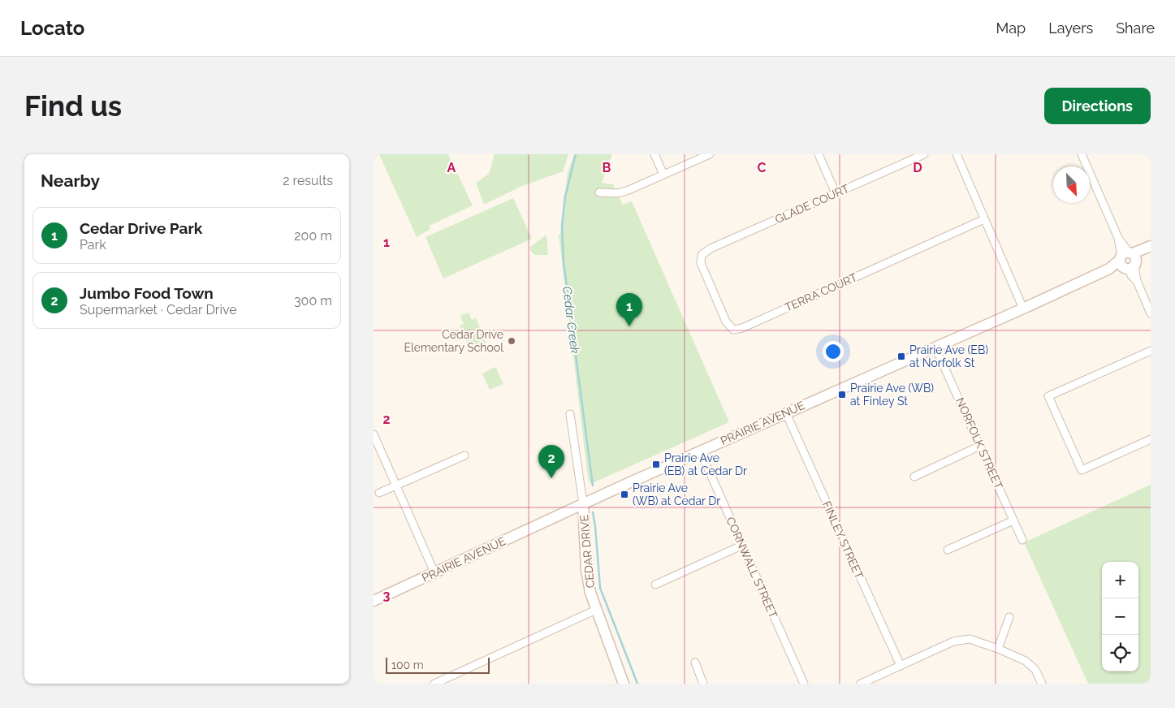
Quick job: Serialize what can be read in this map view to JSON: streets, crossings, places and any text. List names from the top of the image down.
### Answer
{
  "streets": {
    "main road": ["PRAIRIE AVENUE", "CEDAR DRIVE"],
    "street": [
      "GLADE COURT",
      "TERRA COURT",
      "NORFOLK STREET",
      "FINLEY STREET",
      "CORNWALL STREET"
    ]
  },
  "crossings": [
    ["GLADE COURT", "TERRA COURT"],
    ["PRAIRIE AVENUE", "NORFOLK STREET"],
    ["PRAIRIE AVENUE", "FINLEY STREET"],
    ["PRAIRIE AVENUE", "CEDAR DRIVE"],
    ["PRAIRIE AVENUE", "CORNWALL STREET"]
  ],
  "water": ["Cedar Creek"],
  "places": {
    "other": ["Cedar Drive Elementary School"],
    "transit": [
      "Prairie Ave (EB) at Norfolk St",
      "Prairie Ave (WB) at Finley St",
      "Prairie Ave (EB) at Cedar Dr",
      "Prairie Ave (WB) at Cedar Dr"
    ]
  },
  "scale_bar": "100 m",
  "north": "bottom right",
  "page": {
    "header": "Locato",
    "nav": ["Map", "Layers", "Share"],
    "buttons": "Directions",
    "title": "Find us",
    "heading": ["Nearby", "2 results"],
    "list": [
      {
        "mark": "1",
        "name": "Cedar Drive Park",
        "note": "Park",
        "value": "200 m"
      },
      {
        "mark": "2",
        "name": "Jumbo Food Town",
        "note": "Supermarket · Cedar Drive",
        "value": "300 m"
      }
    ],
    "pins": ["1", "2"],
    "map_buttons": ["+", "−"],
    "scale": "100 m"
  },
  "grid": {
    "columns": [
      "A",
      "B",
      "C",
      "D"
    ],
    "rows": ["1", "2", "3"]
  }
}
